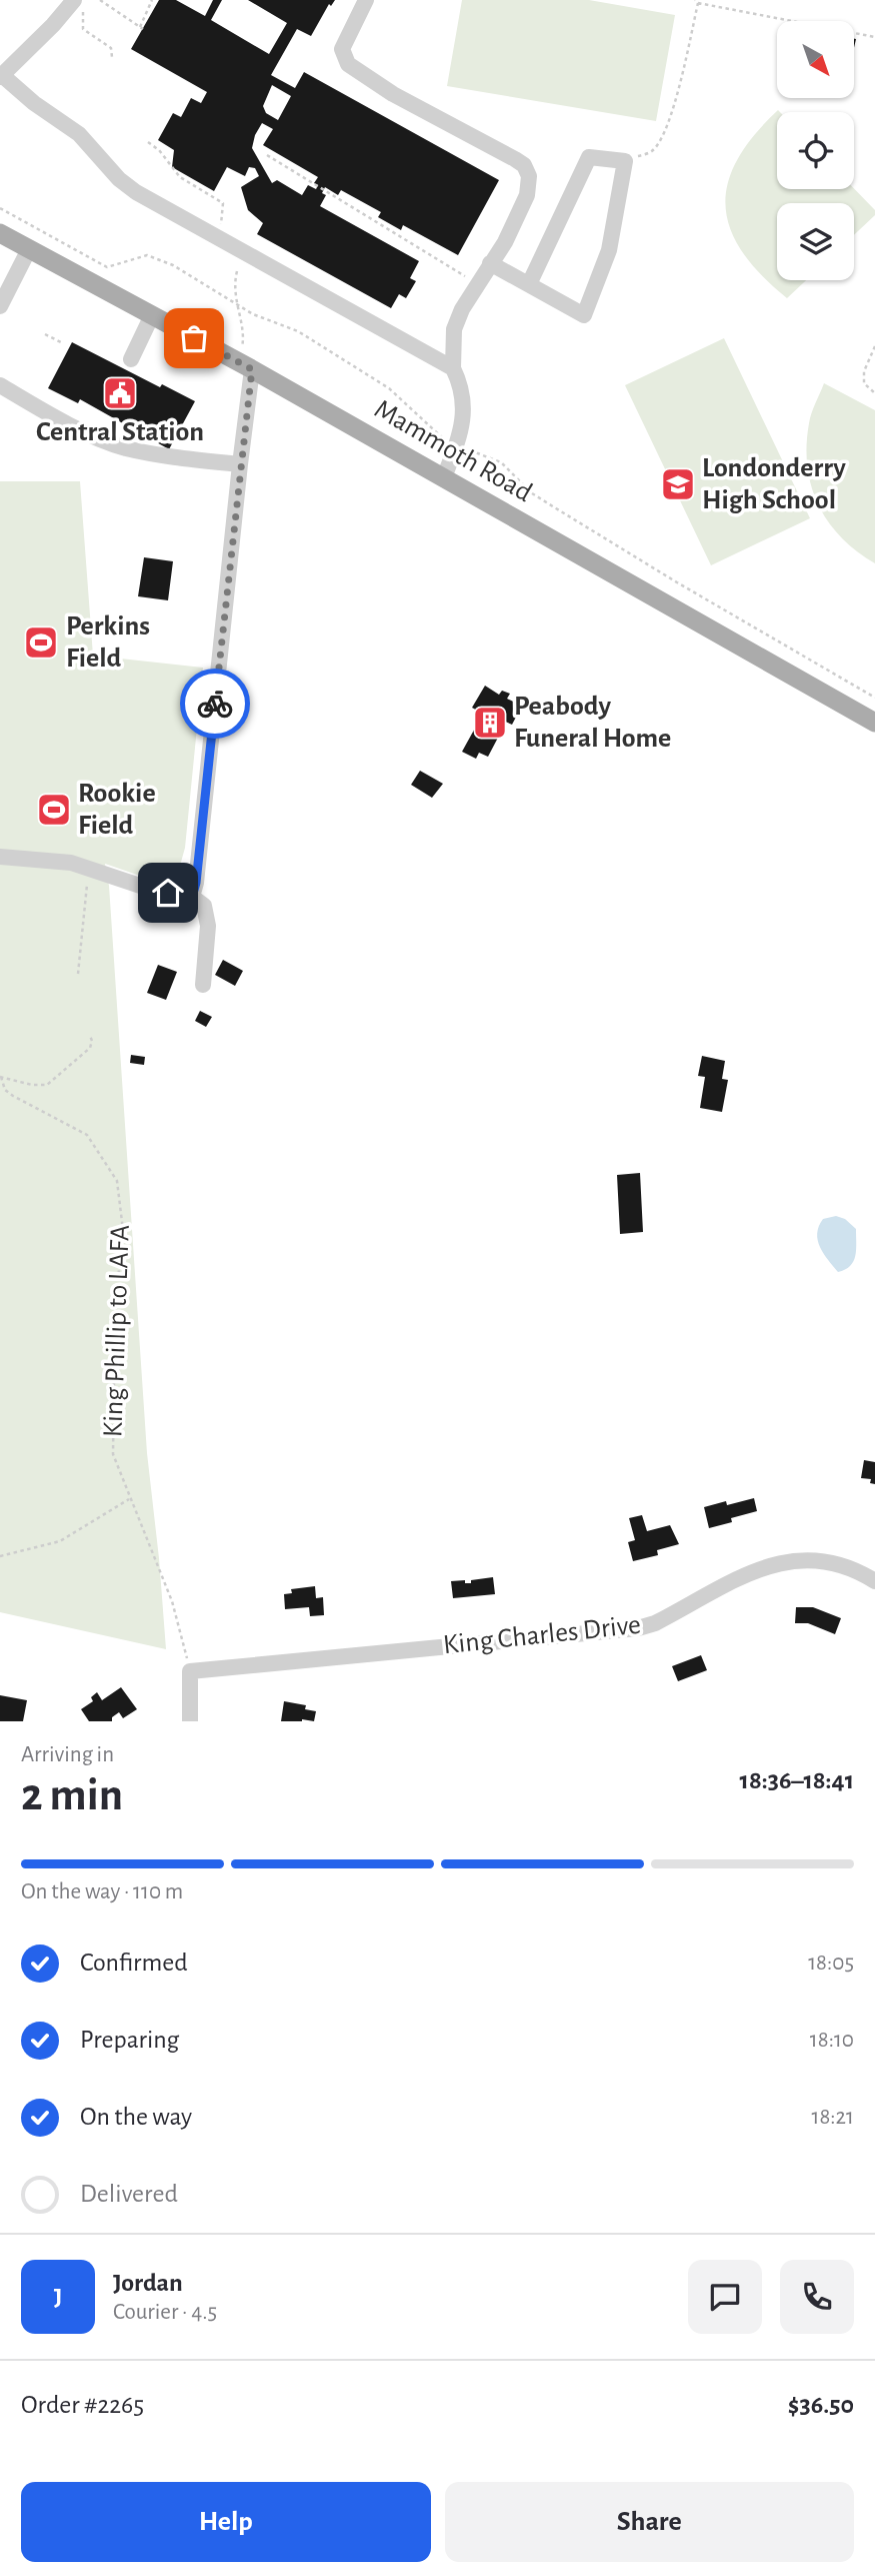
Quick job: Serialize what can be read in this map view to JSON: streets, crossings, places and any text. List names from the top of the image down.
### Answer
{
  "streets": {
    "main road": ["Mammoth Road"],
    "street": ["King Charles Drive"],
    "path": ["King Phillip to LAFA"]
  },
  "crossings": [
    ["King Phillip to LAFA", "King Charles Drive"]
  ],
  "places": {
    "public building": ["Central Station"],
    "school or university": ["Londonderry High School"],
    "sports": ["Perkins Field", "Rookie Field"],
    "building": ["Peabody Funeral Home"]
  },
  "north": "bottom right",
  "page": {
    "heading": ["2 min", "Arriving in", "18:36–18:41"],
    "panel": [
      "Jordan",
      "Courier · 4.5",
      "Order #2265",
      "$36.50"
    ],
    "bar": "On the way · 110 m",
    "list": [
      ["Confirmed", "18:05"],
      ["Preparing", "18:10"],
      ["On the way", "18:21"],
      "Delivered"
    ],
    "round": "J",
    "buttons": ["Help", "Share"]
  }
}
